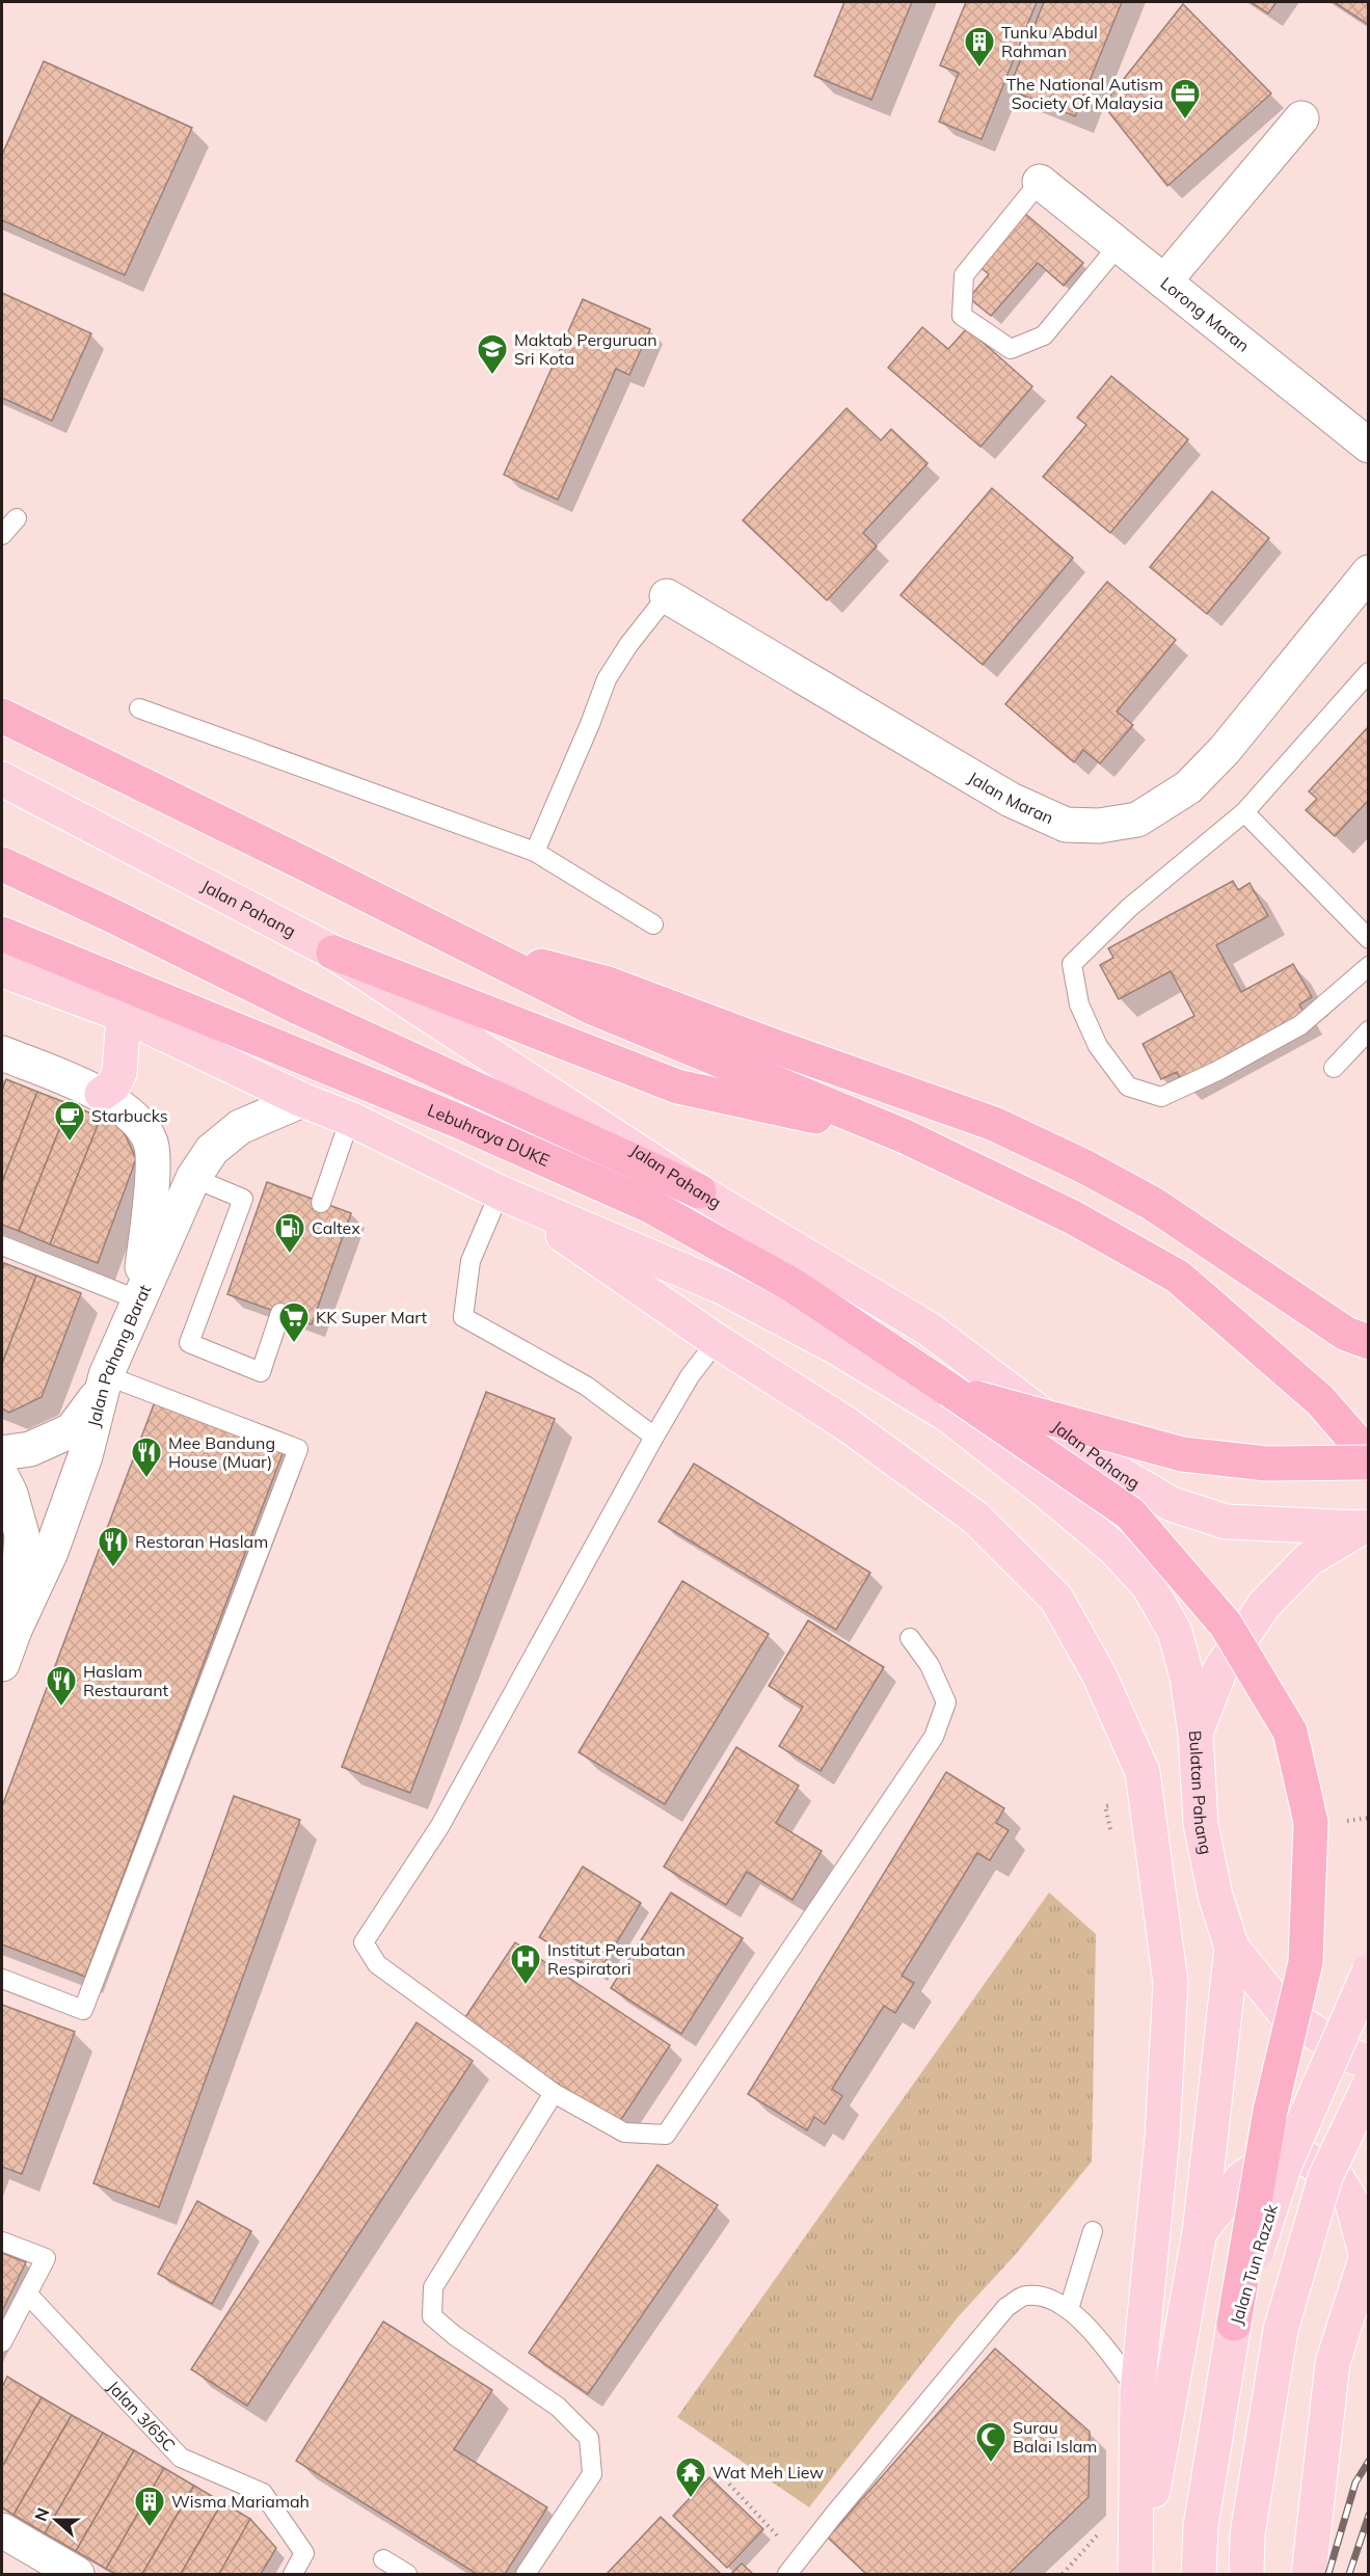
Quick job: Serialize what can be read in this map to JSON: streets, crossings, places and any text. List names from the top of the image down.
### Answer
{
  "streets": {
    "highway": ["Lebuhraya DUKE"],
    "main road": ["Jalan Pahang", "Bulatan Pahang", "Jalan Tun Razak"],
    "street": ["Lorong Maran", "Jalan Maran", "Jalan Pahang Barat"],
    "lane": ["Jalan 3/65C"]
  },
  "crossings": [
    ["Jalan Pahang", "Bulatan Pahang"],
    ["Lebuhraya DUKE", "Jalan Tun Razak"]
  ],
  "places": {
    "building": ["Tunku Abdul Rahman", "Wisma Mariamah"],
    "office": ["The National Autism Society Of Malaysia"],
    "school or university": ["Maktab Perguruan Sri Kota"],
    "cafe": ["Starbucks"],
    "fuel station": ["Caltex"],
    "supermarket": ["KK Super Mart"],
    "restaurant": ["Mee Bandung House (Muar)", "Restoran Haslam", "Haslam Restaurant"],
    "hospital": ["Institut Perubatan Respiratori"],
    "mosque": ["Surau Balai Islam"],
    "temple": ["Wat Meh Liew"]
  },
  "north": "left"
}
